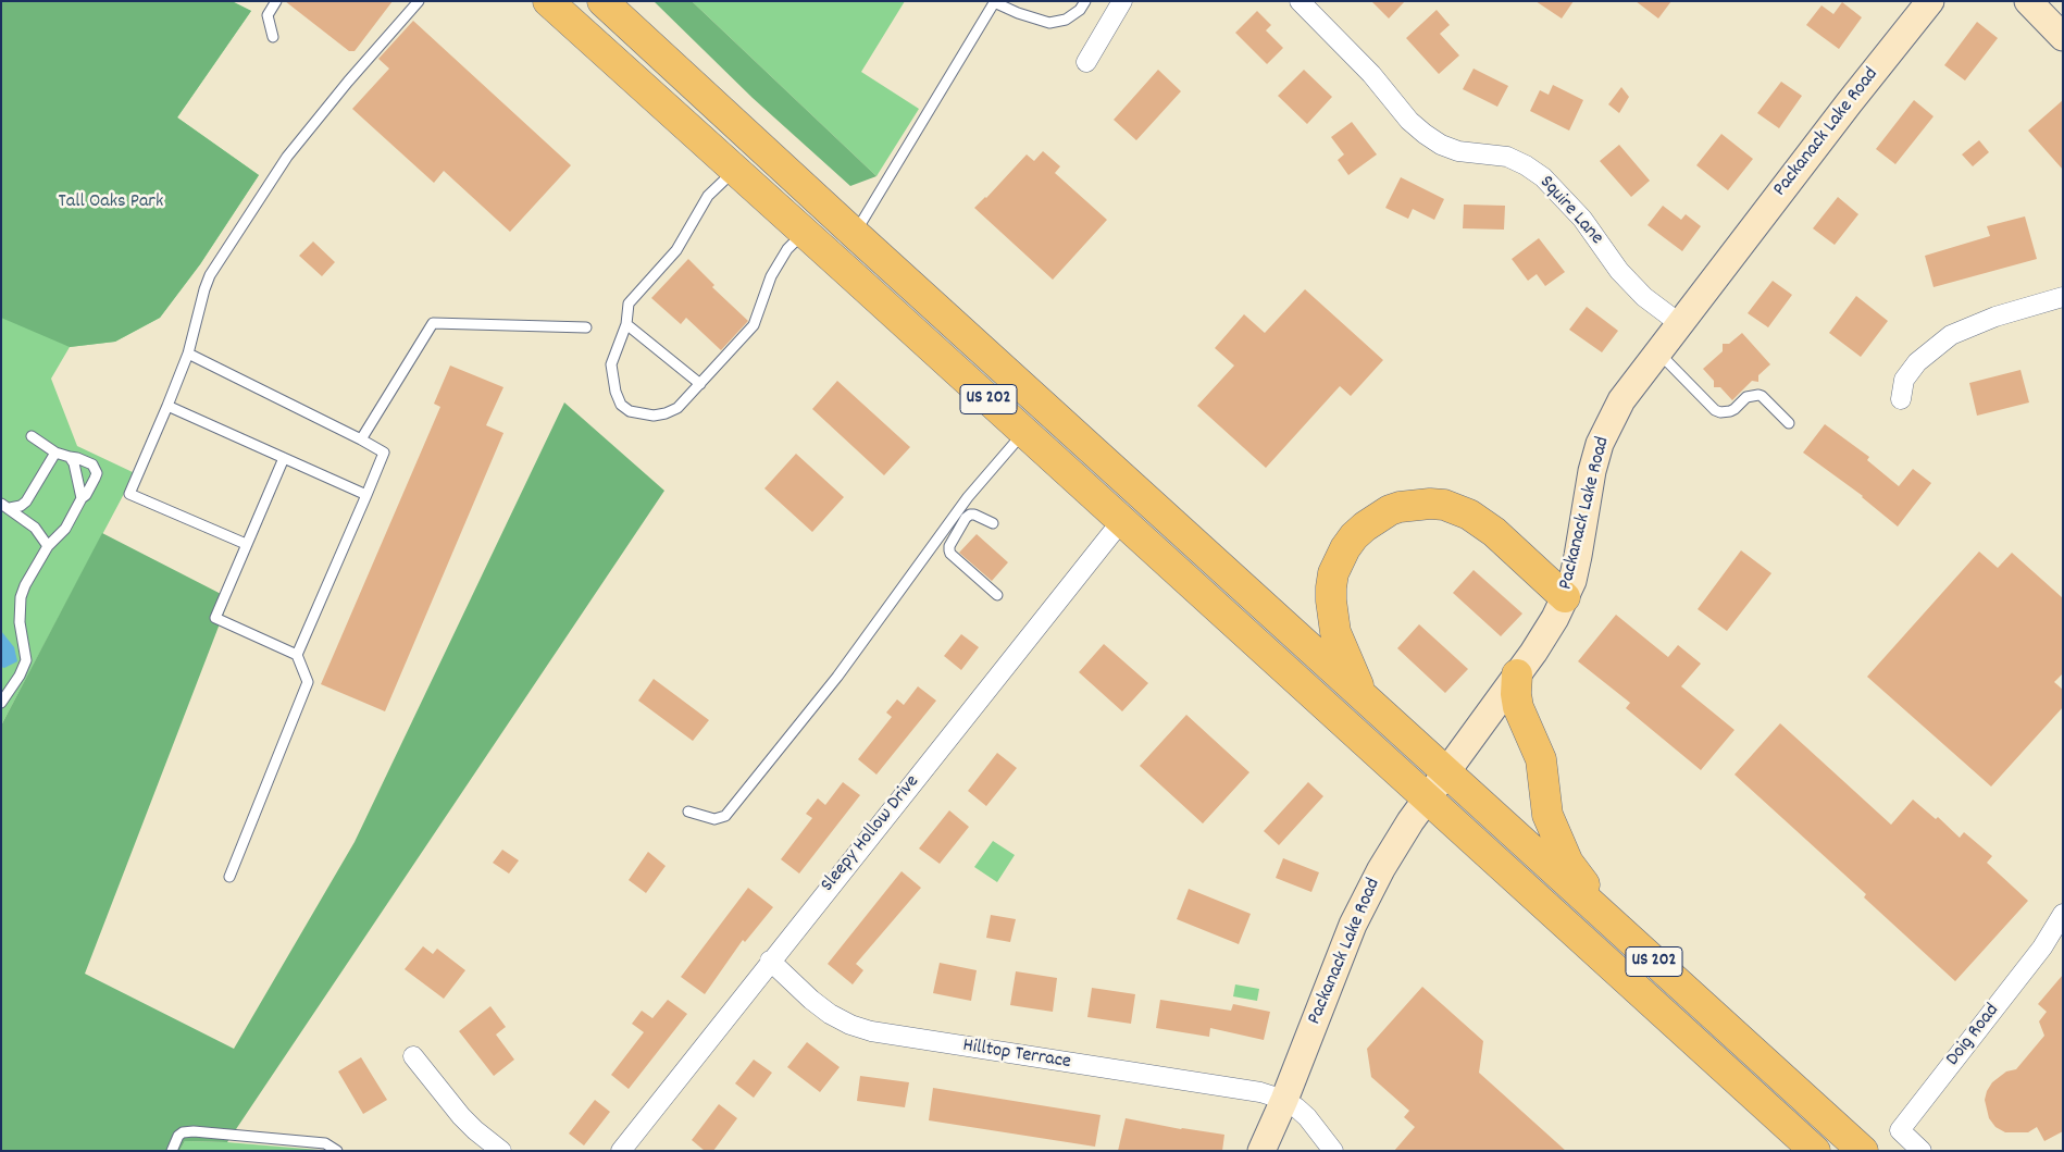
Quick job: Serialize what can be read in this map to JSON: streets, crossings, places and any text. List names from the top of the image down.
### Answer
{
  "streets": {
    "highway": ["US 202"],
    "street": [
      "Packanack Lake Road",
      "Squire Lane",
      "Sleepy Hollow Drive",
      "Doig Road",
      "Hilltop Terrace"
    ]
  },
  "crossings": [
    ["Packanack Lake Road", "Squire Lane"],
    ["Packanack Lake Road", "US 202"],
    ["Packanack Lake Road", "Hilltop Terrace"],
    ["US 202", "Sleepy Hollow Drive"],
    ["Sleepy Hollow Drive", "Hilltop Terrace"]
  ],
  "parks": ["Tall Oaks Park"]
}
